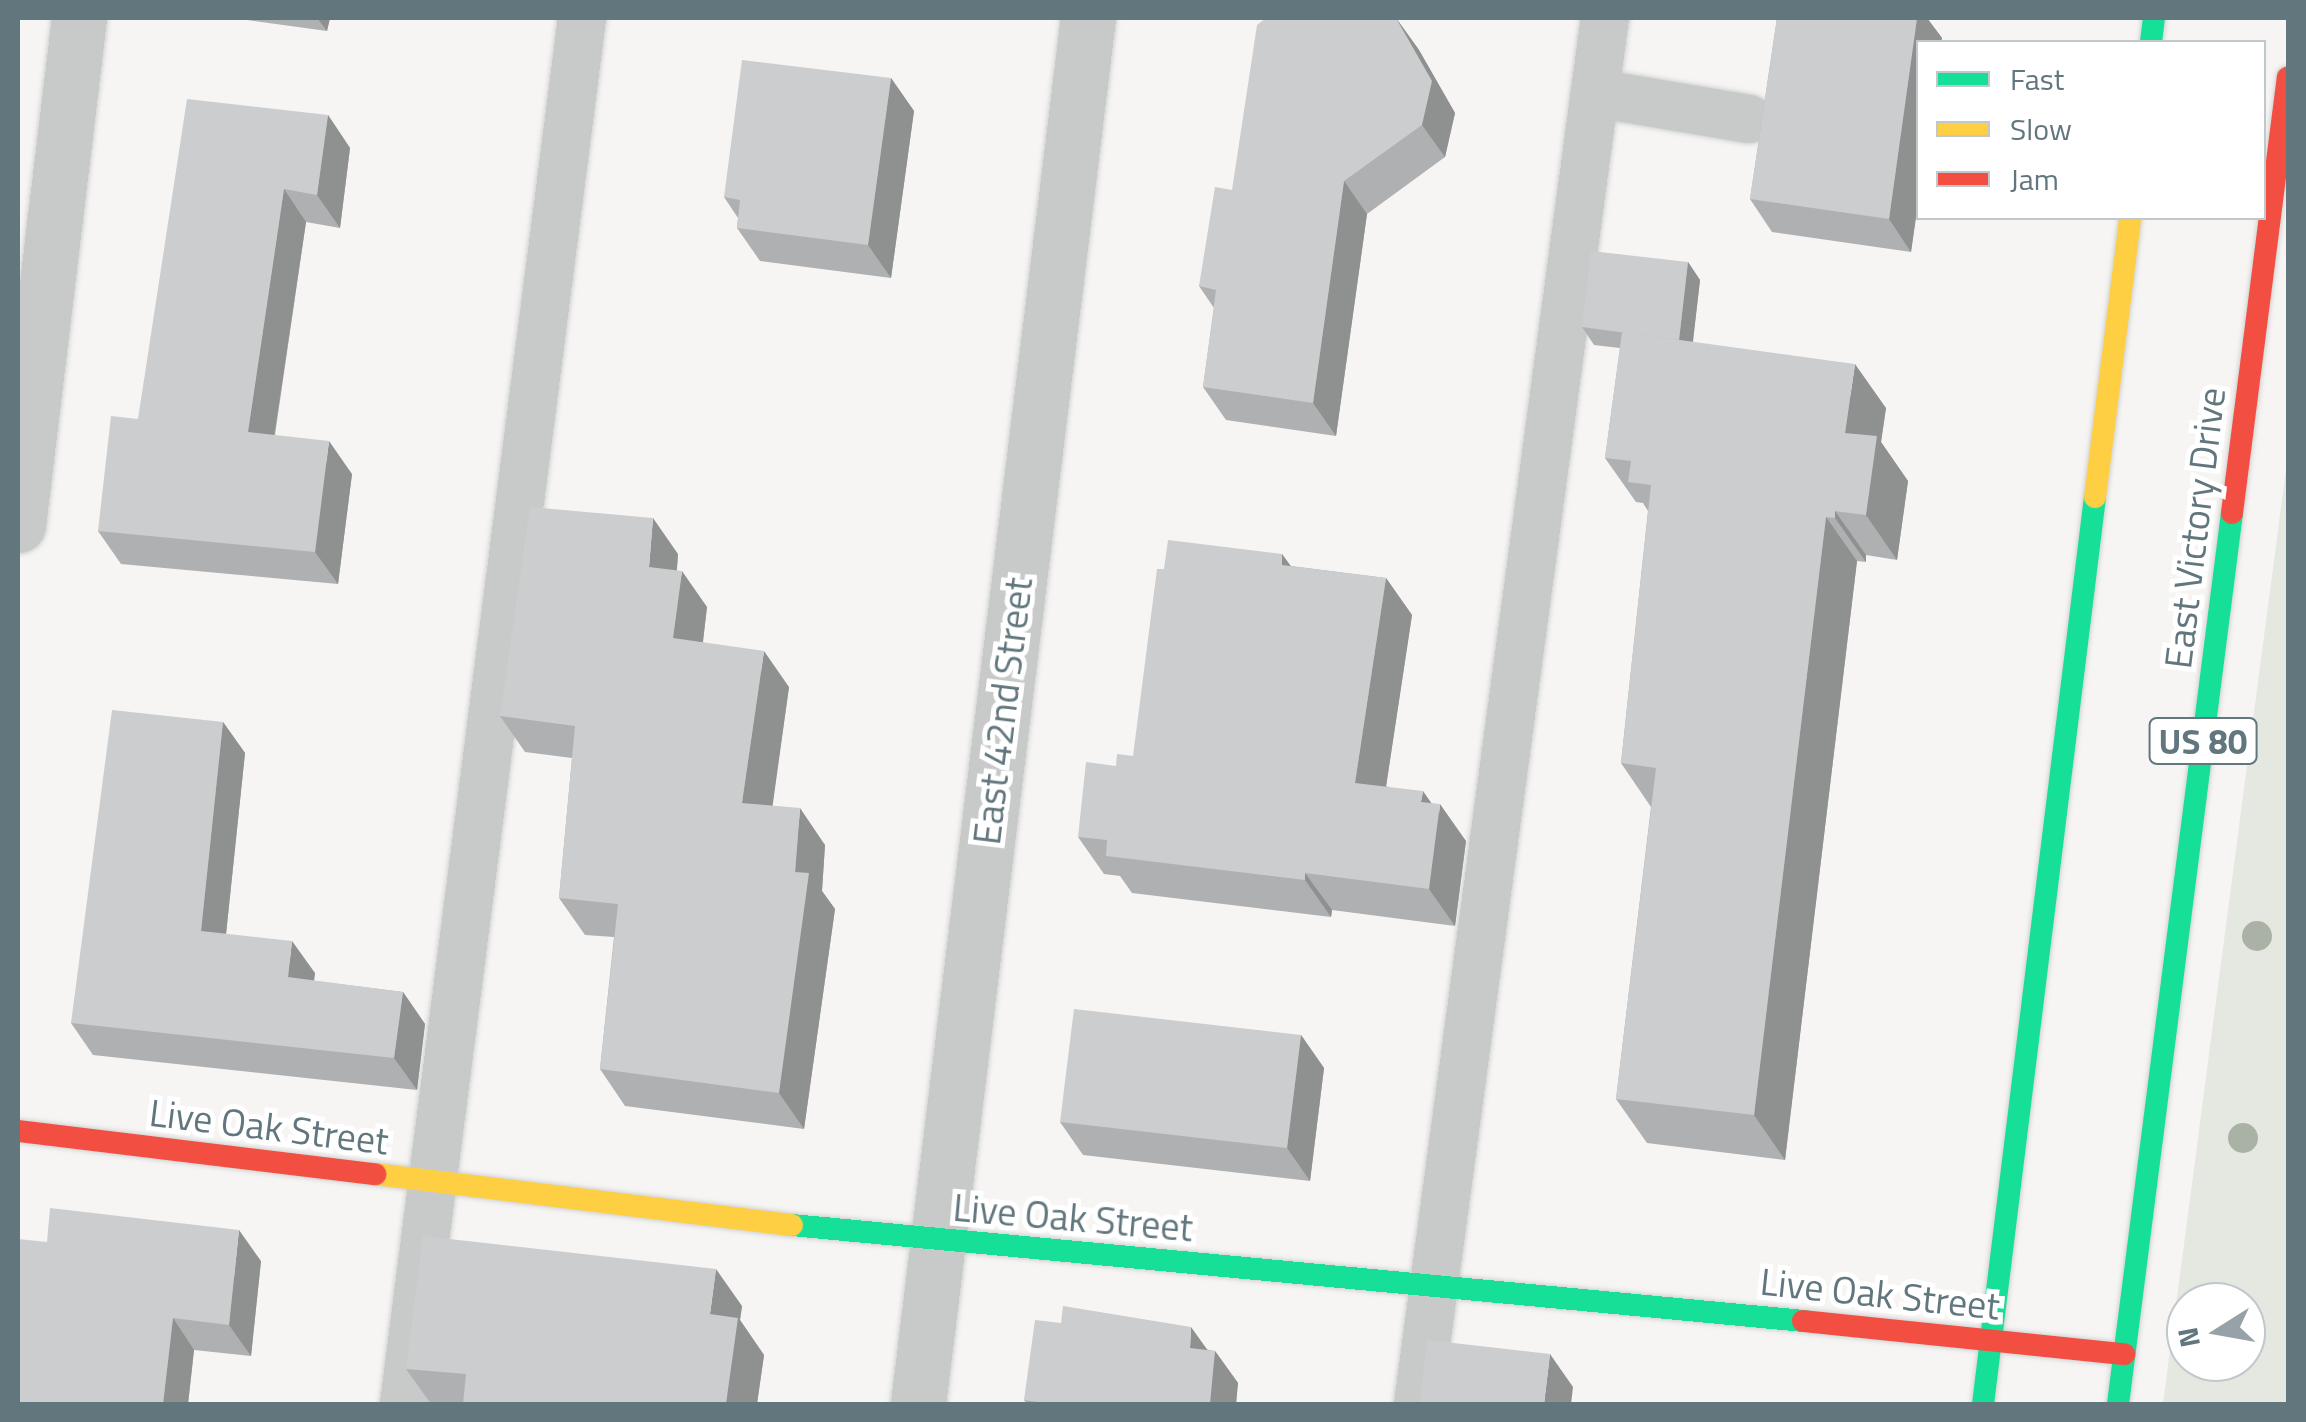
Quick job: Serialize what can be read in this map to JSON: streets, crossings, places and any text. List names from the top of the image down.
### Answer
{
  "streets": {
    "main road": ["East Victory Drive", "US 80", "Live Oak Street"],
    "street": ["East 42nd Street"]
  },
  "crossings": [
    ["East Victory Drive", "Live Oak Street"],
    ["East 42nd Street", "Live Oak Street"]
  ],
  "legend": ["Fast", "Slow", "Jam"],
  "north": "left"
}
